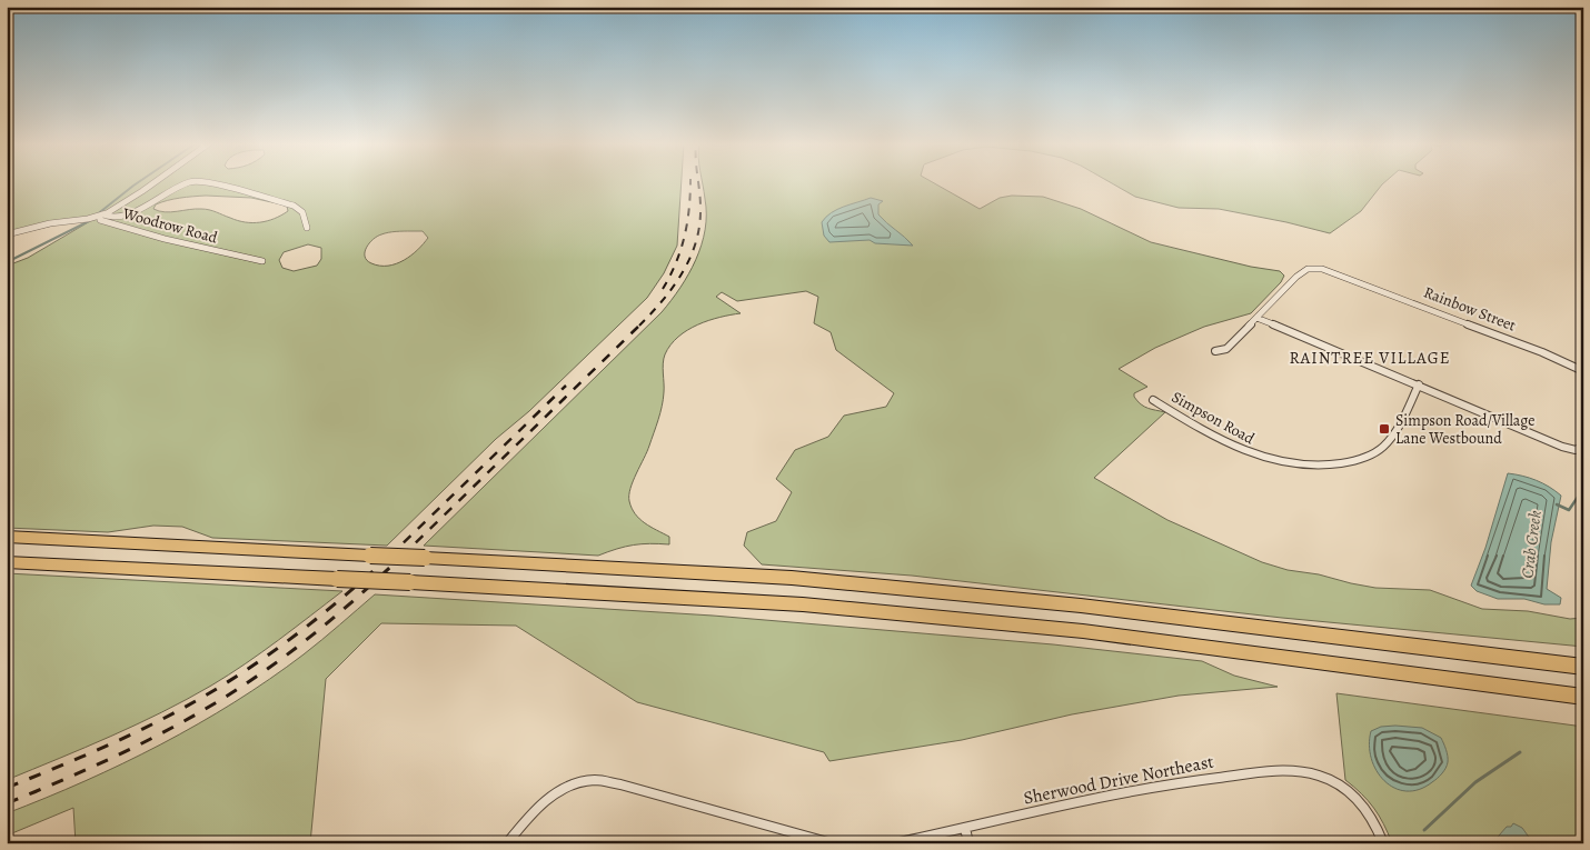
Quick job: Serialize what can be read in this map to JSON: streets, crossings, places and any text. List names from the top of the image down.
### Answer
{
  "streets": {
    "street": [
      "Woodrow Road",
      "Rainbow Street",
      "Simpson Road",
      "Sherwood Drive Northeast"
    ]
  },
  "districts": ["RAINTREE VILLAGE"],
  "water": ["Crab Creek"],
  "places": {
    "transit": ["Simpson Road/Village Lane Westbound"]
  }
}
